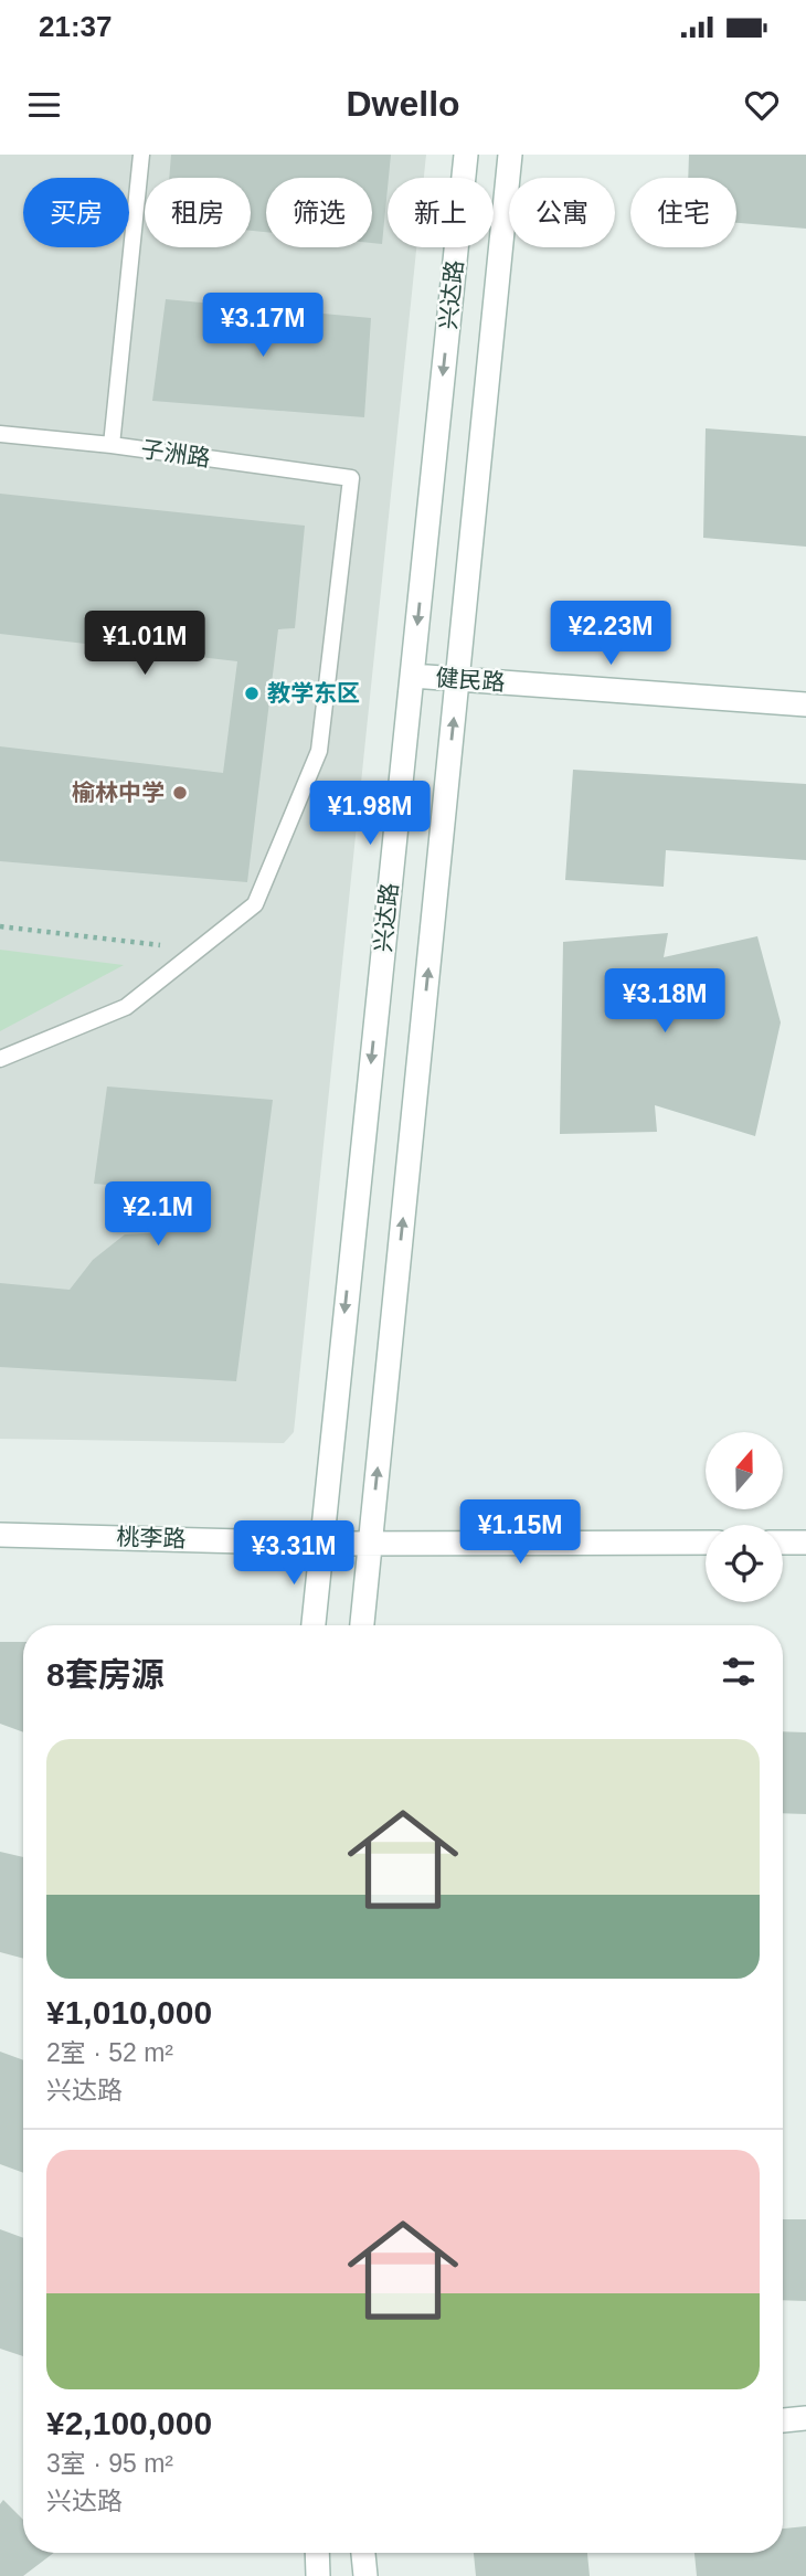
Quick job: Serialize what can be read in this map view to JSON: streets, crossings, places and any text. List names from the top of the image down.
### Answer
{
  "streets": {
    "main road": ["兴达路", "健民路", "桃李路"],
    "lane": ["子洲路"]
  },
  "crossings": [
    ["兴达路", "健民路"],
    ["兴达路", "桃李路"]
  ],
  "places": ["教学东区", "榆林中学"],
  "north": "top",
  "page": {
    "status": "21:37",
    "header": "Dwello",
    "chip": [
      "买房",
      "租房",
      "筛选",
      "新上",
      "公寓",
      "住宅"
    ],
    "price": [
      "¥3.17M",
      "¥2.23M",
      "¥1.01M",
      "¥1.98M",
      "¥3.18M",
      "¥2.1M",
      "¥1.15M",
      "¥3.31M"
    ],
    "heading": "8套房源",
    "list": [
      {
        "name": "¥1,010,000",
        "note": "2室 · 52 m² · 兴达路"
      },
      {
        "name": "¥2,100,000",
        "note": "3室 · 95 m² · 兴达路"
      }
    ]
  }
}
